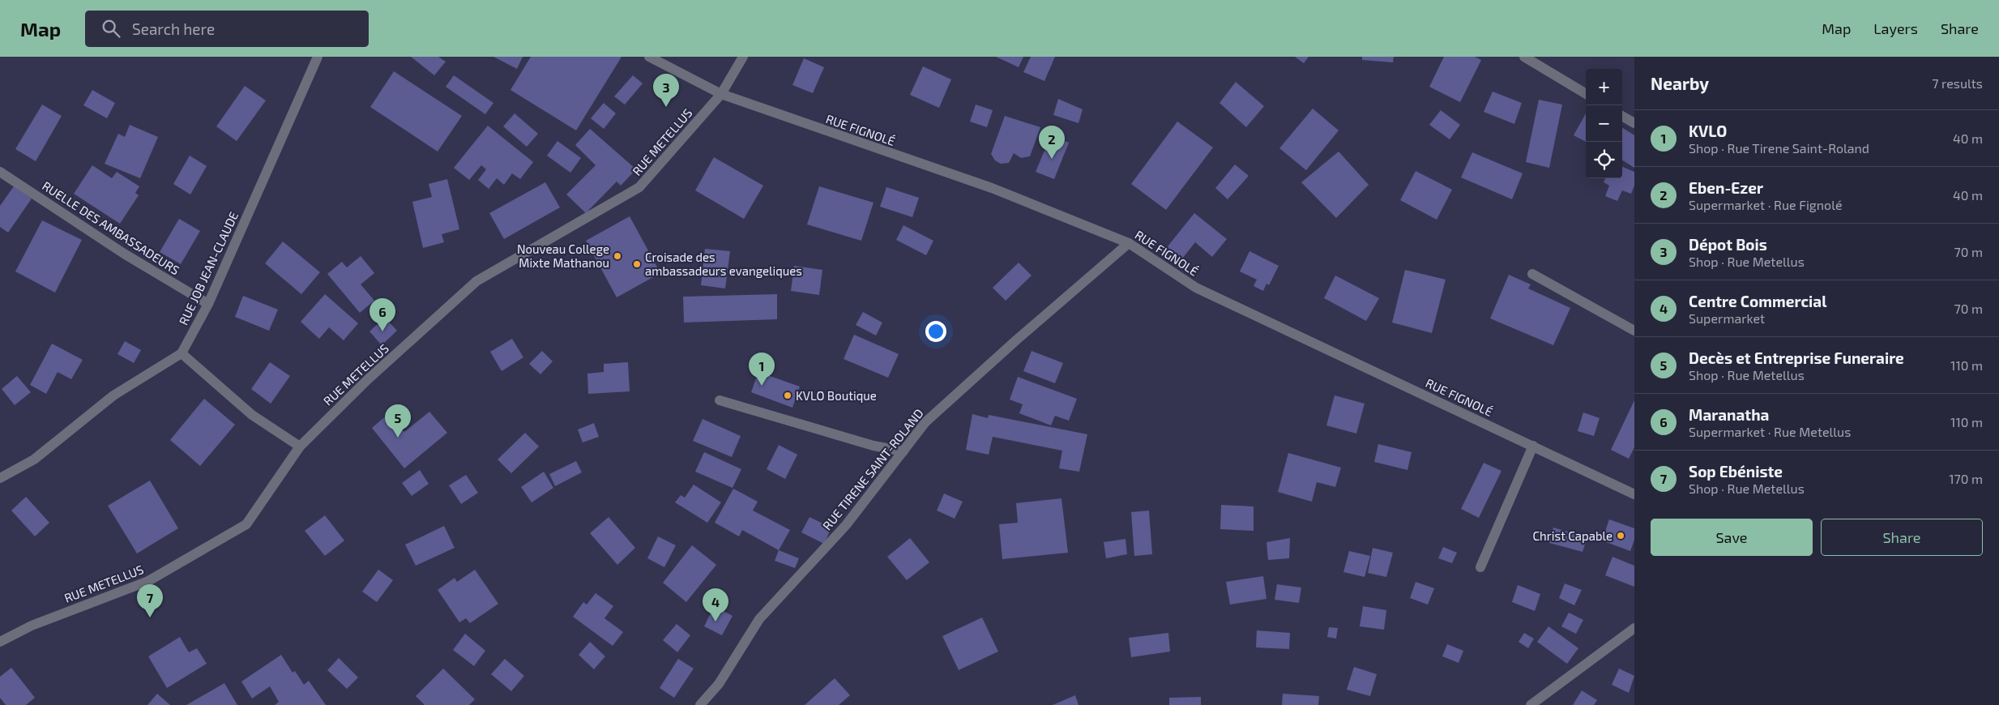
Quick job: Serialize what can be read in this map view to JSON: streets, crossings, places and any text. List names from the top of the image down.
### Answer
{
  "streets": {
    "street": [
      "RUE FIGNOLÉ",
      "RUE METELLUS",
      "RUELLE DES AMBASSADEURS",
      "RUE JOB JEAN-CLAUDE",
      "RUE TIRENE SAINT-ROLAND"
    ]
  },
  "crossings": [
    ["RUE FIGNOLÉ", "RUE METELLUS"],
    ["RUE FIGNOLÉ", "RUE TIRENE SAINT-ROLAND"],
    ["RUELLE DES AMBASSADEURS", "RUE JOB JEAN-CLAUDE"]
  ],
  "places": [
    "Nouveau College Mixte Mathanou",
    "Croisade des ambassadeurs evangeliques",
    "KVLO Boutique",
    "Christ Capable"
  ],
  "page": {
    "header": "Map",
    "search": "Search here",
    "nav": ["Map", "Layers", "Share"],
    "heading": ["Nearby", "7 results"],
    "map_buttons": ["+", "−"],
    "pins": [
      "3",
      "2",
      "6",
      "1",
      "5",
      "7",
      "4"
    ],
    "list": [
      {
        "mark": "1",
        "name": "KVLO",
        "note": "Shop · Rue Tirene Saint-Roland",
        "value": "40 m"
      },
      {
        "mark": "2",
        "name": "Eben-Ezer",
        "note": "Supermarket · Rue Fignolé",
        "value": "40 m"
      },
      {
        "mark": "3",
        "name": "Dépot Bois",
        "note": "Shop · Rue Metellus",
        "value": "70 m"
      },
      {
        "mark": "4",
        "name": "Centre Commercial",
        "note": "Supermarket",
        "value": "70 m"
      },
      {
        "mark": "5",
        "name": "Decès et Entreprise Funeraire",
        "note": "Shop · Rue Metellus",
        "value": "110 m"
      },
      {
        "mark": "6",
        "name": "Maranatha",
        "note": "Supermarket · Rue Metellus",
        "value": "110 m"
      },
      {
        "mark": "7",
        "name": "Sop Ebéniste",
        "note": "Shop · Rue Metellus",
        "value": "170 m"
      }
    ],
    "buttons": ["Save", "Share"]
  }
}
